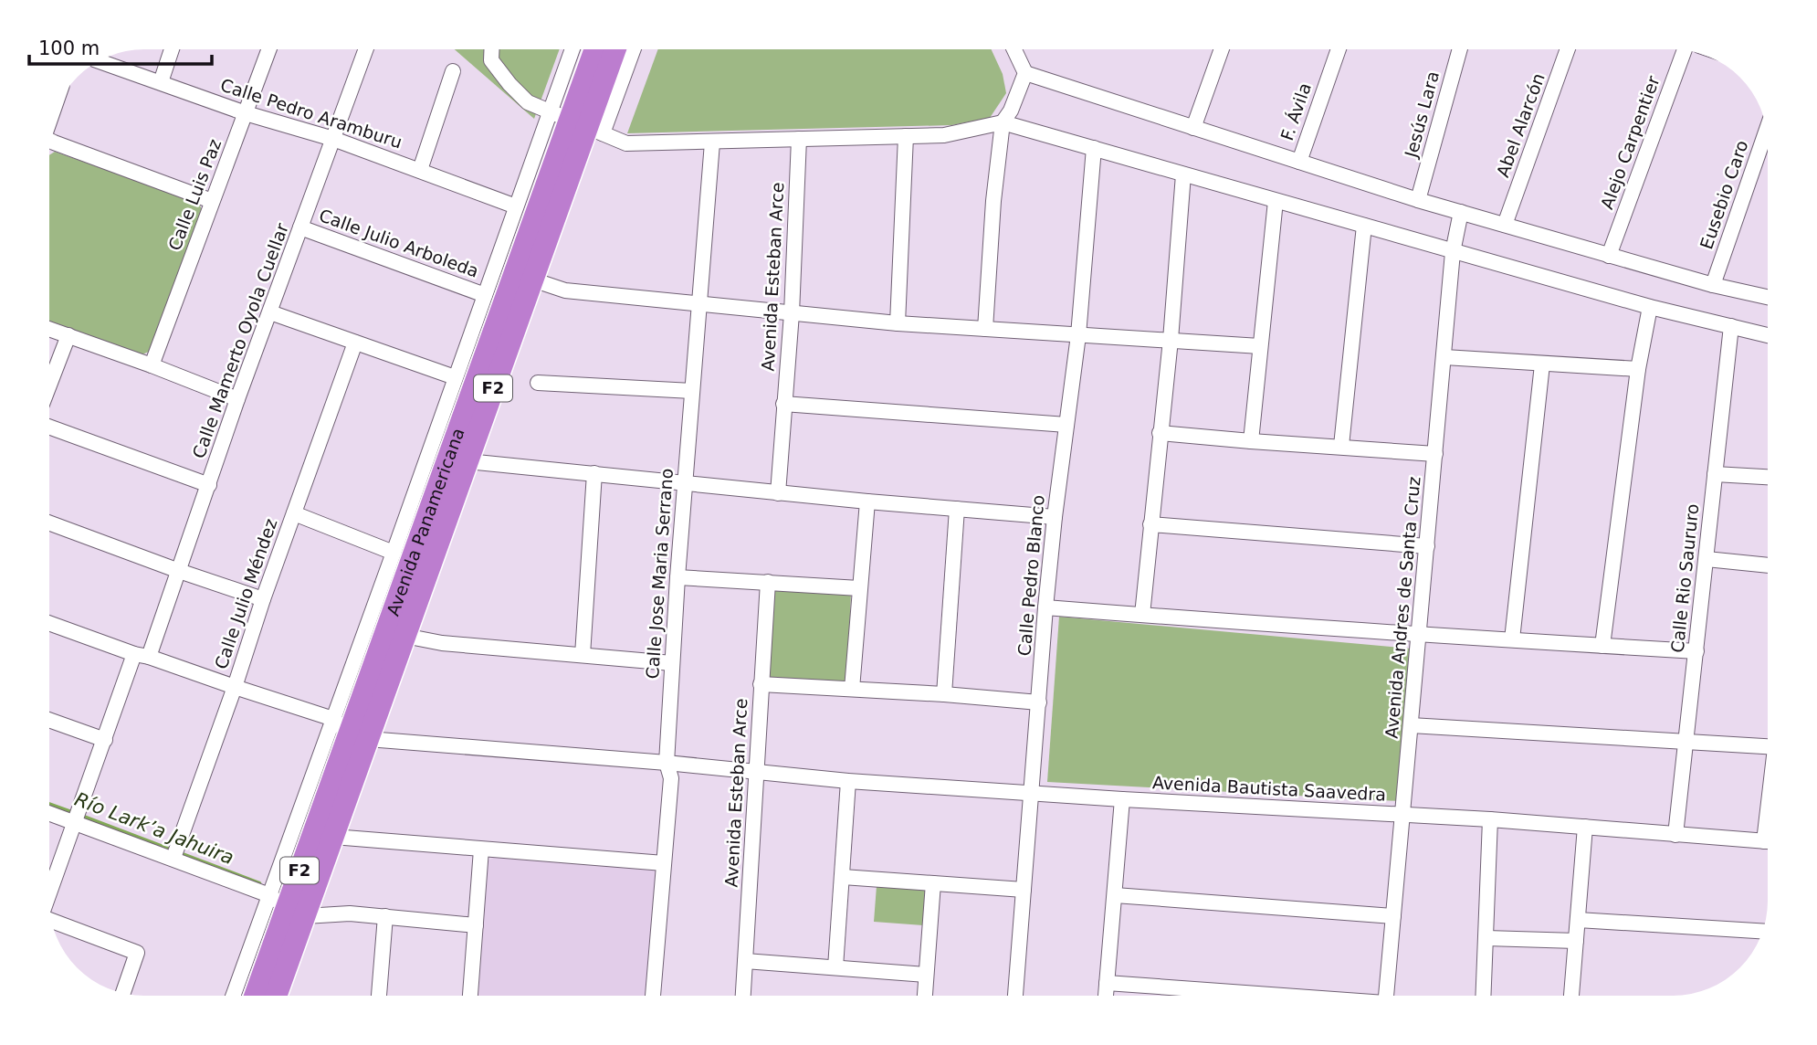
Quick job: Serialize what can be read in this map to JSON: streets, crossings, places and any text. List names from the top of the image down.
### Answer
{
  "streets": {
    "highway": ["F2", "Avenida Panamericana"],
    "street": [
      "F. Ávila",
      "Calle Pedro Aramburu",
      "Jesús Lara",
      "Abel Alarcón",
      "Alejo Carpentier",
      "Calle Luis Paz",
      "Eusebio Caro",
      "Calle Julio Arboleda",
      "Avenida Esteban Arce",
      "Calle Mamerto Oyola Cuellar",
      "Calle Jose Maria Serrano",
      "Calle Pedro Blanco",
      "Calle Rio Saururo",
      "Calle Julio Méndez",
      "Avenida Andres de Santa Cruz",
      "Avenida Bautista Saavedra"
    ]
  },
  "crossings": [
    ["Calle Pedro Aramburu", "Calle Luis Paz"],
    ["Calle Pedro Aramburu", "Calle Mamerto Oyola Cuellar"],
    ["Calle Pedro Aramburu", "Avenida Panamericana"],
    ["Calle Julio Arboleda", "Calle Mamerto Oyola Cuellar"],
    ["Calle Julio Arboleda", "Avenida Panamericana"],
    ["Avenida Esteban Arce", "Avenida Bautista Saavedra"],
    ["Calle Mamerto Oyola Cuellar", "Avenida Bautista Saavedra"],
    ["Avenida Panamericana", "Avenida Bautista Saavedra"],
    ["Calle Jose Maria Serrano", "Avenida Bautista Saavedra"],
    ["Calle Pedro Blanco", "Avenida Bautista Saavedra"],
    ["Calle Rio Saururo", "Avenida Bautista Saavedra"],
    ["Calle Julio Méndez", "Avenida Bautista Saavedra"],
    ["Avenida Andres de Santa Cruz", "Avenida Bautista Saavedra"]
  ],
  "water": ["Río Lark’a Jahuira"],
  "scale_bar": "100 m"
}
